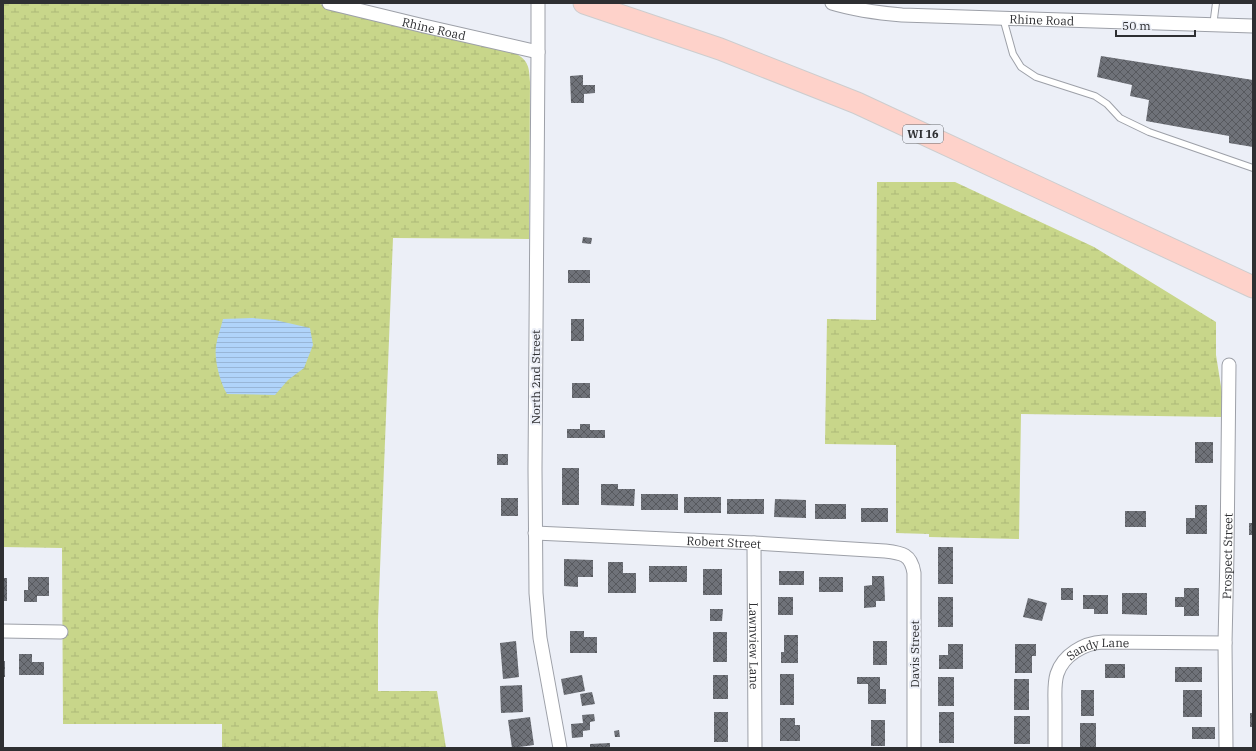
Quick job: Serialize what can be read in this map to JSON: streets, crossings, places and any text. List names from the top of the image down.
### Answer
{
  "streets": {
    "highway": ["WI 16"],
    "street": [
      "Rhine Road",
      "North 2nd Street",
      "Robert Street",
      "Prospect Street",
      "Lawnview Lane",
      "Sandy Lane",
      "Davis Street"
    ]
  },
  "crossings": [
    ["Rhine Road", "North 2nd Street"],
    ["North 2nd Street", "Robert Street"],
    ["Robert Street", "Lawnview Lane"],
    ["Robert Street", "Davis Street"],
    ["Prospect Street", "Sandy Lane"]
  ],
  "scale_bar": "50 m"
}
